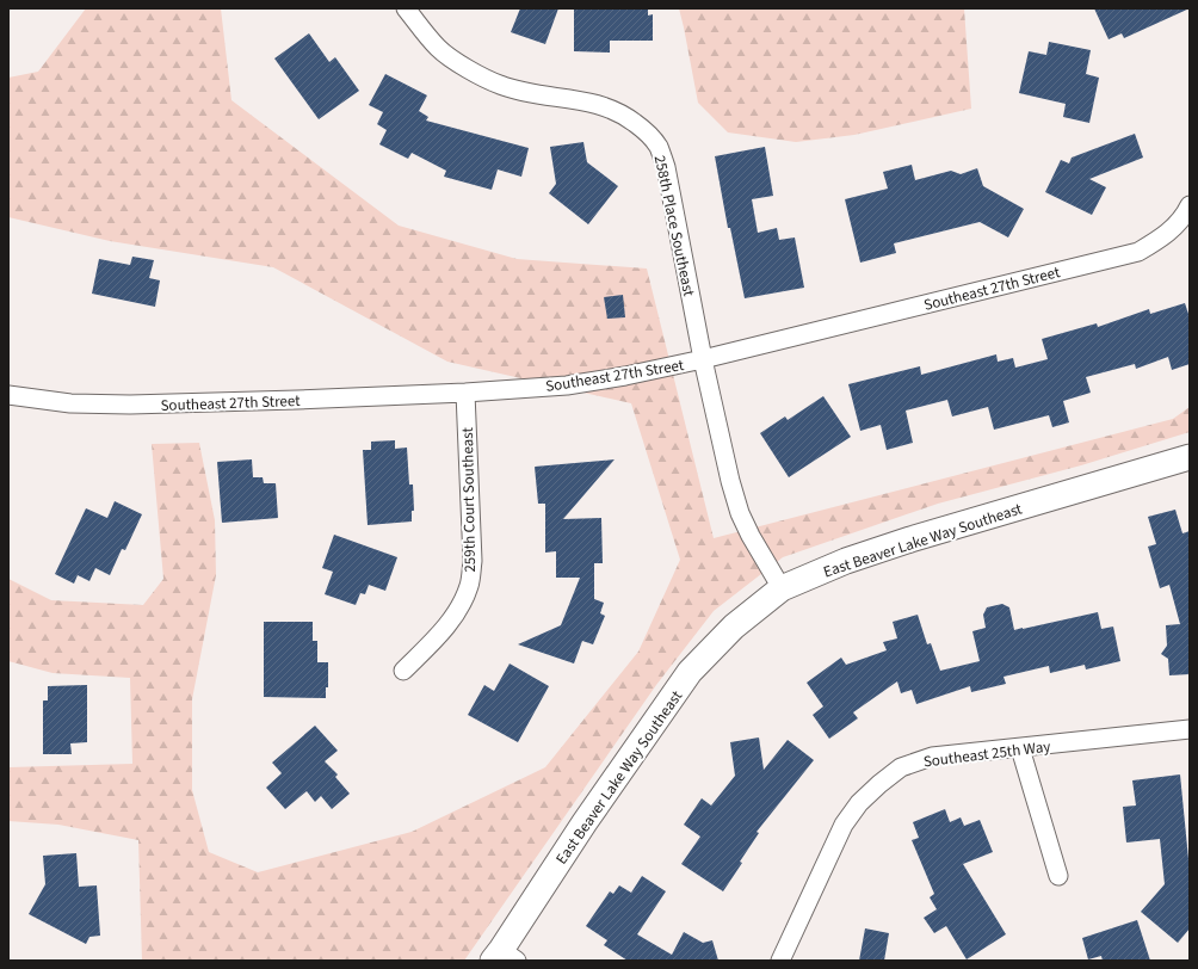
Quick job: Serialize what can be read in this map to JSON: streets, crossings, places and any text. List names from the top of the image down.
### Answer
{
  "streets": {
    "street": [
      "258th Place Southeast",
      "Southeast 27th Street",
      "259th Court Southeast",
      "East Beaver Lake Way Southeast",
      "Southeast 25th Way"
    ]
  },
  "crossings": [
    ["258th Place Southeast", "Southeast 27th Street"],
    ["258th Place Southeast", "East Beaver Lake Way Southeast"],
    ["Southeast 27th Street", "259th Court Southeast"]
  ]
}
